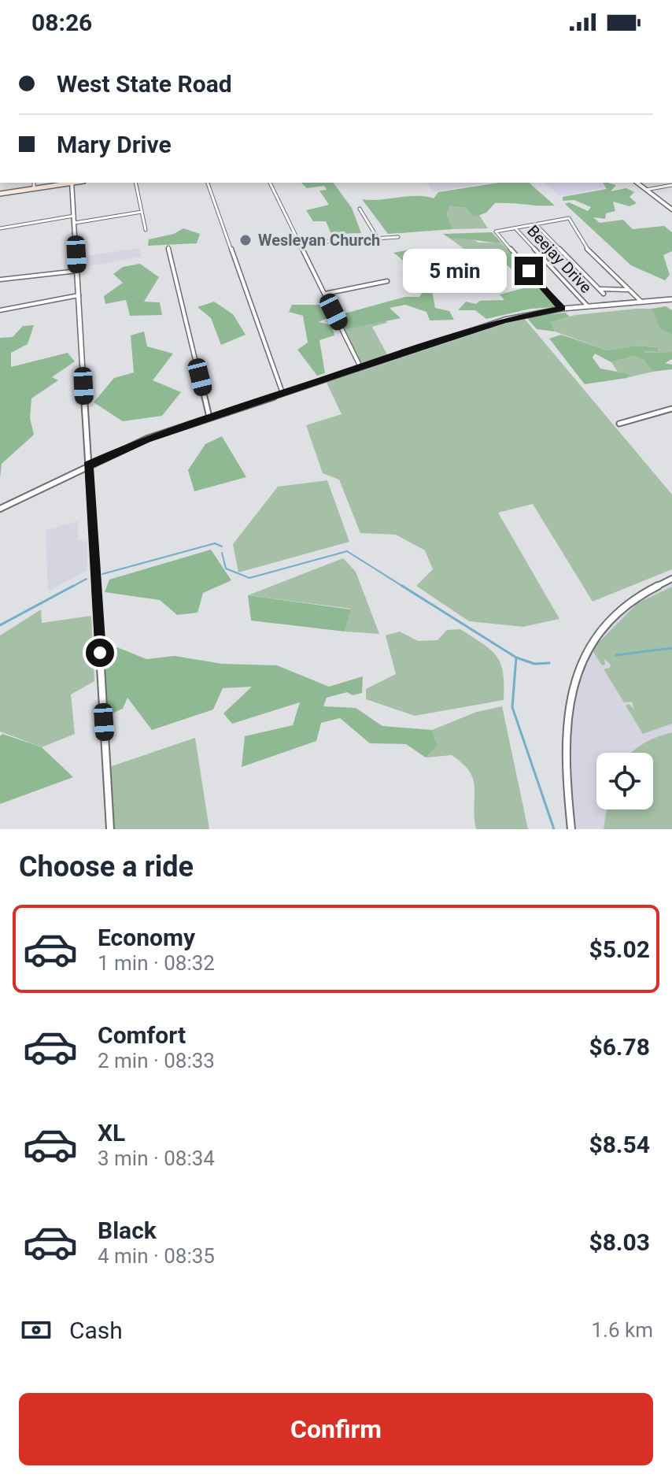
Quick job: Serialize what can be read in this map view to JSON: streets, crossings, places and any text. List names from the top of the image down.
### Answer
{
  "streets": {
    "street": ["Beejay Drive"]
  },
  "places": ["Wesleyan Church"],
  "page": {
    "status": "08:26",
    "banner": ["West State Road", "Mary Drive"],
    "bubble": "5 min",
    "heading": "Choose a ride",
    "list": [
      {
        "name": "Economy",
        "note": "1 min · 08:32",
        "value": "$5.02"
      },
      {
        "name": "Comfort",
        "note": "2 min · 08:33",
        "value": "$6.78"
      },
      {
        "name": "XL",
        "note": "3 min · 08:34",
        "value": "$8.54"
      },
      {
        "name": "Black",
        "note": "4 min · 08:35",
        "value": "$8.03"
      }
    ],
    "pay": ["Cash", "1.6 km"],
    "buttons": "Confirm"
  }
}
